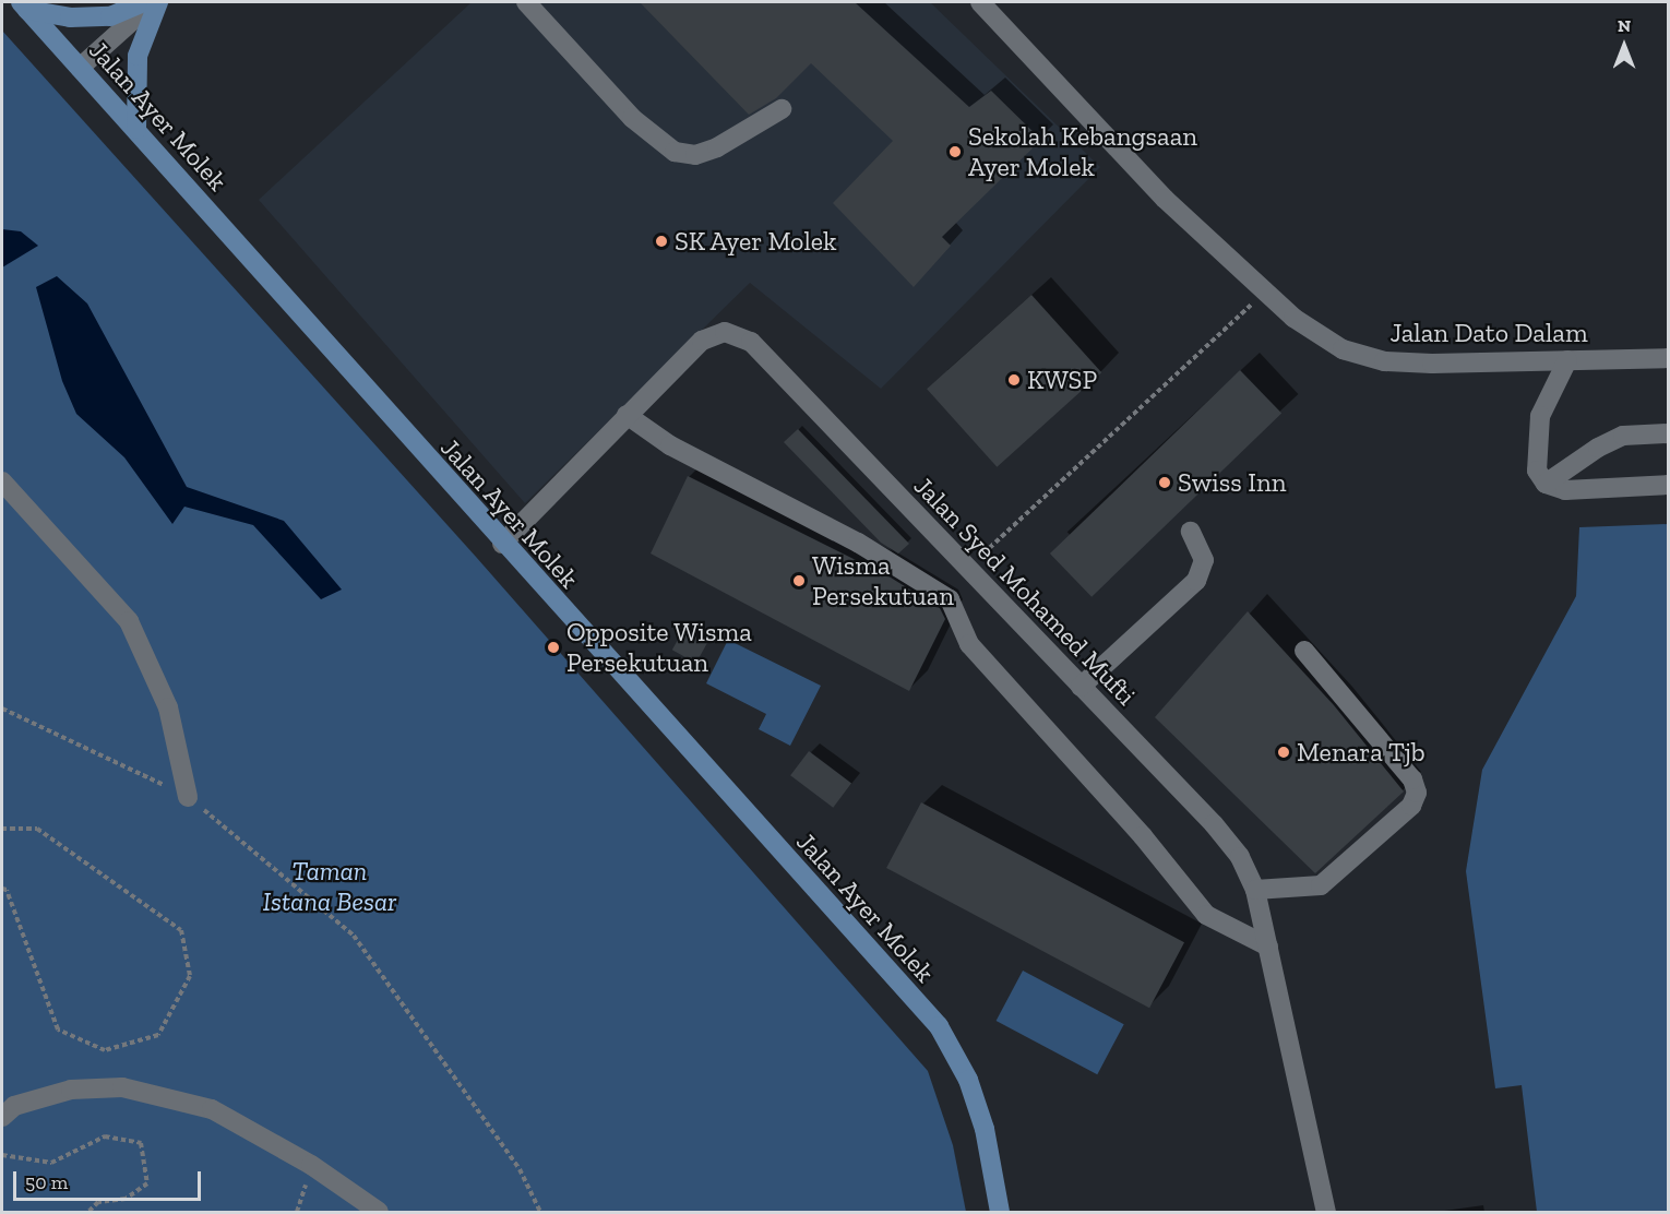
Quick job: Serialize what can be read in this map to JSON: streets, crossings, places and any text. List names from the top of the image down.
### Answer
{
  "streets": {
    "main road": ["Jalan Ayer Molek"],
    "street": ["Jalan Dato Dalam", "Jalan Syed Mohamed Mufti"]
  },
  "crossings": [
    ["Jalan Ayer Molek", "Jalan Syed Mohamed Mufti"]
  ],
  "parks": ["Taman Istana Besar"],
  "places": [
    "Sekolah Kebangsaan Ayer Molek",
    "SK Ayer Molek",
    "KWSP",
    "Swiss Inn",
    "Wisma Persekutuan",
    "Opposite Wisma Persekutuan",
    "Menara Tjb"
  ],
  "scale_bar": "50 m",
  "north": "top"
}
